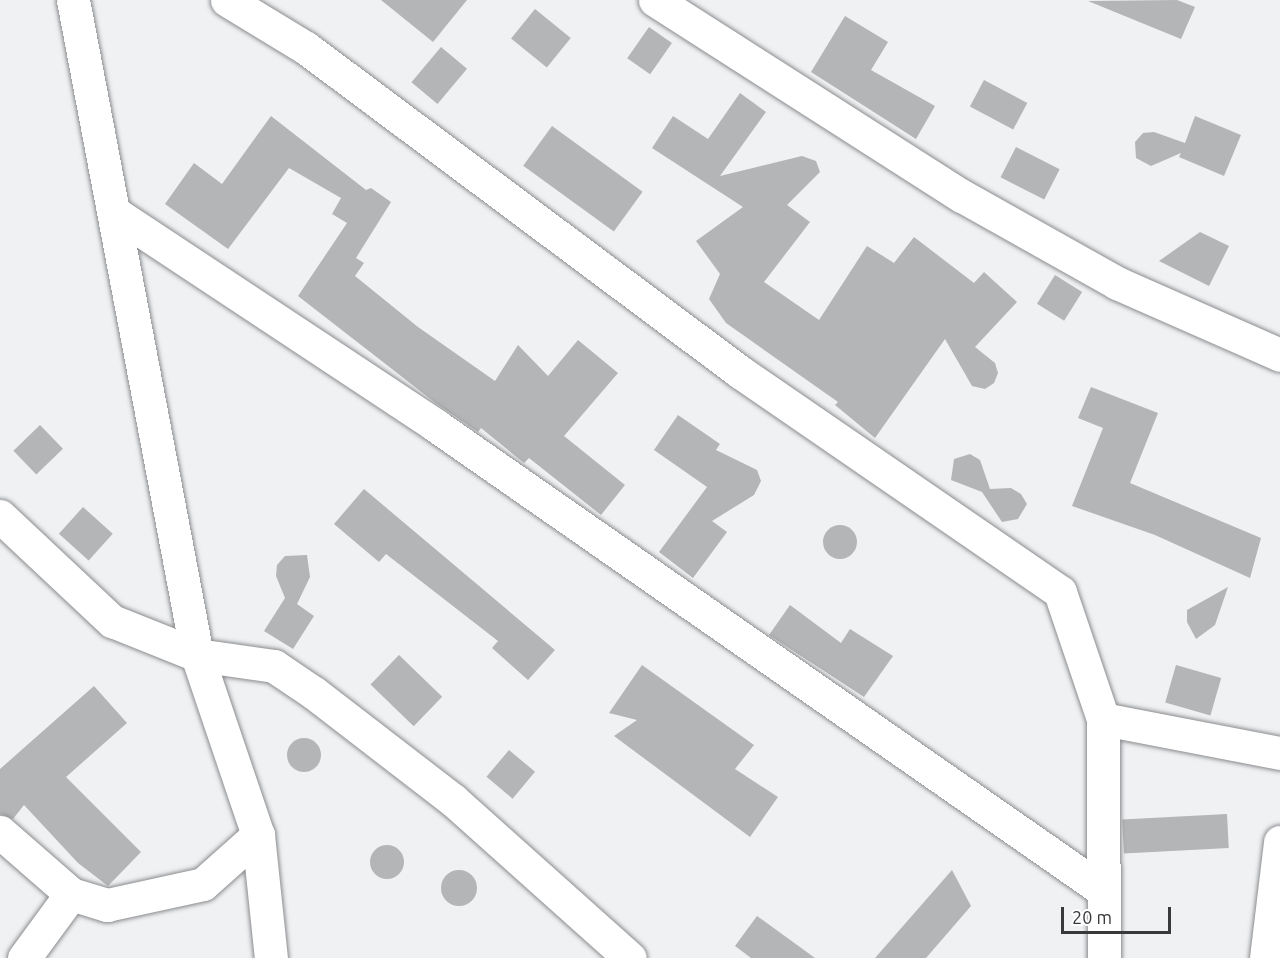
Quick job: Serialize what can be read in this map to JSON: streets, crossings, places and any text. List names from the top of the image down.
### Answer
{
  "scale_bar": "20 m"
}
